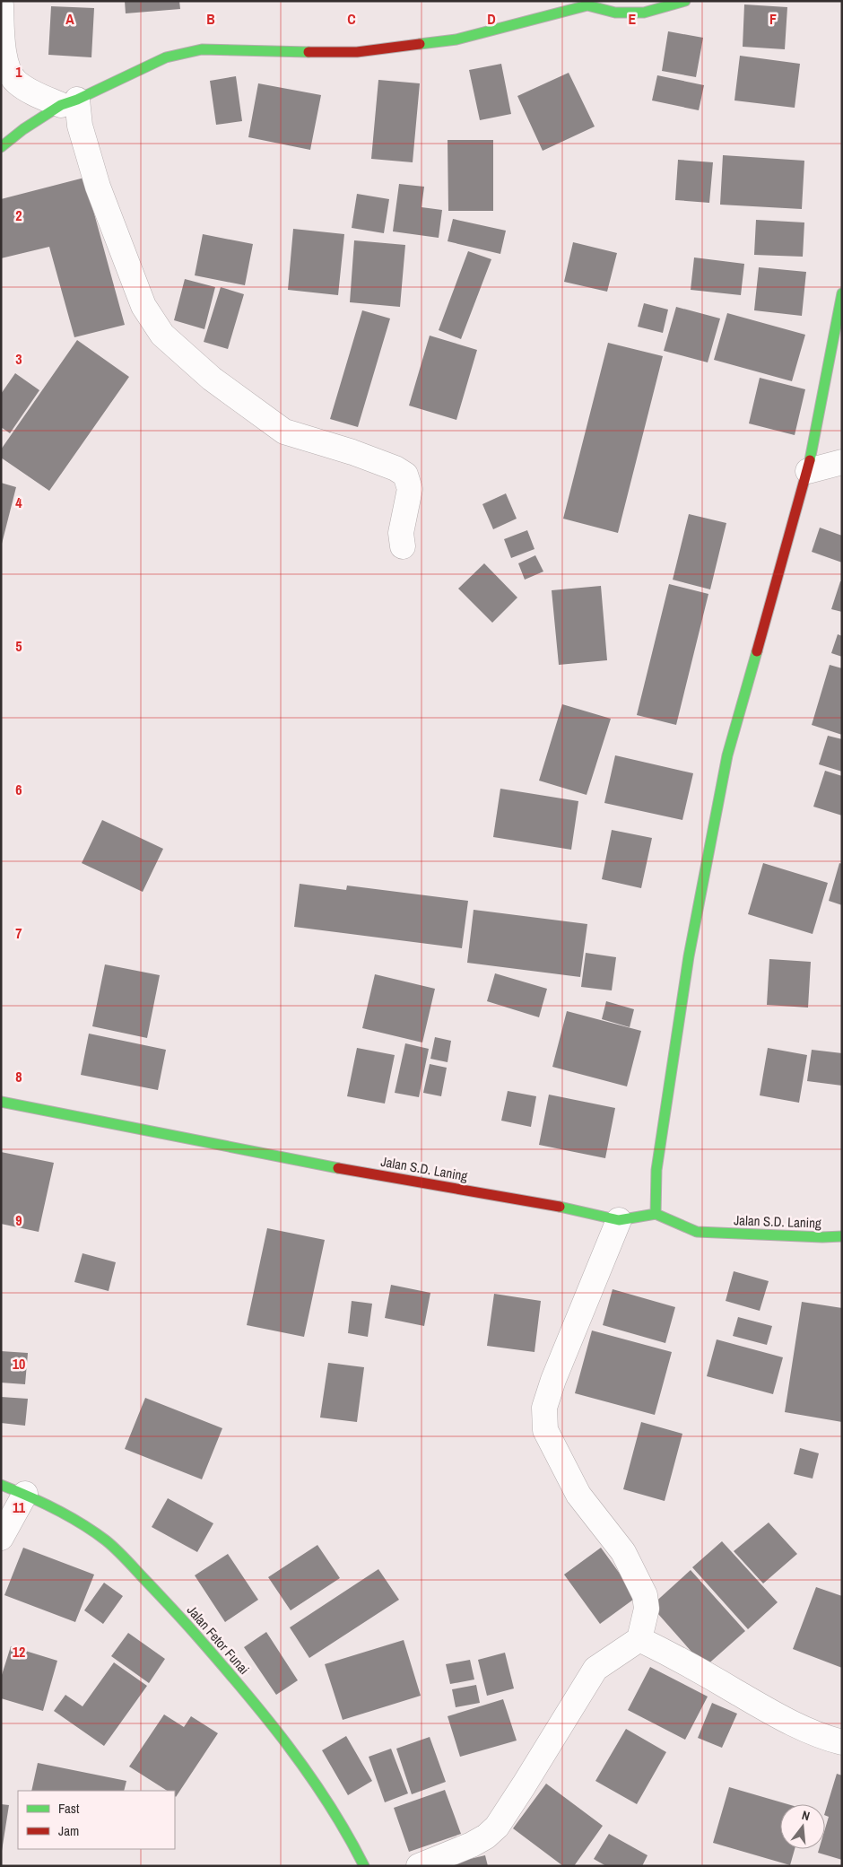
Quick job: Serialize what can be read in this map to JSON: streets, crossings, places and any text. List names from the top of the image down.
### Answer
{
  "streets": {
    "street": ["Jalan S.D. Laning", "Jalan Fetor Funai"]
  },
  "legend": ["Fast", "Jam"],
  "north": "top",
  "grid": {
    "columns": [
      "A",
      "B",
      "C",
      "D",
      "E",
      "F"
    ],
    "rows": [
      "1",
      "2",
      "3",
      "4",
      "5",
      "6",
      "7",
      "8",
      "9",
      "10",
      "11",
      "12"
    ]
  }
}
